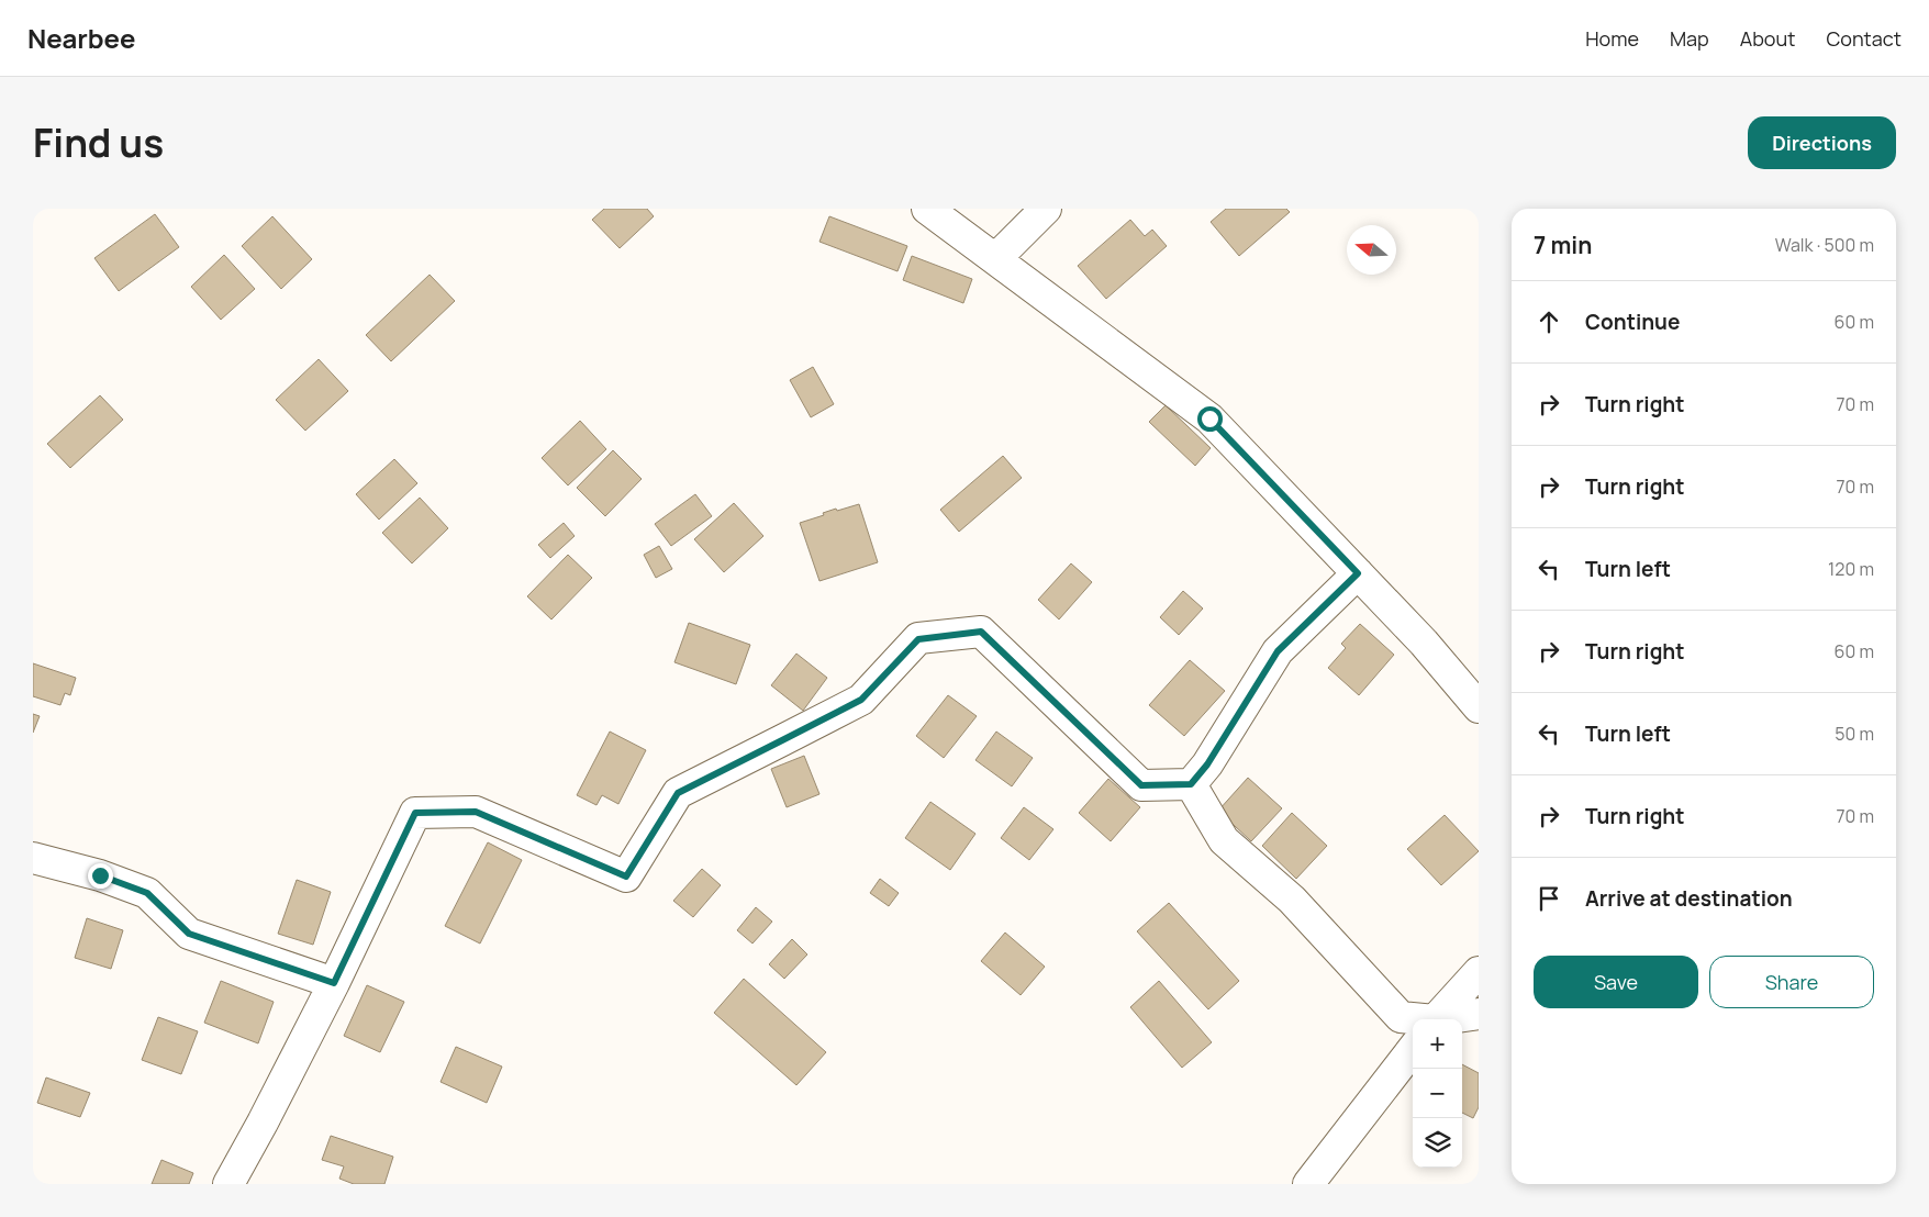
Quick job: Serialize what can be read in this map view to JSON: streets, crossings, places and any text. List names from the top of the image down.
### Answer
{
  "north": "left",
  "page": {
    "header": "Nearbee",
    "nav": [
      "Home",
      "Map",
      "About",
      "Contact"
    ],
    "title": "Find us",
    "buttons": [
      "Directions",
      ["Save", "Share"]
    ],
    "heading": ["7 min", "Walk · 500 m"],
    "list": [
      ["Continue", "60 m"],
      ["Turn right", "70 m"],
      ["Turn right", "70 m"],
      ["Turn left", "120 m"],
      ["Turn right", "60 m"],
      ["Turn left", "50 m"],
      ["Turn right", "70 m"],
      "Arrive at destination"
    ],
    "map_buttons": ["+", "−"]
  }
}
